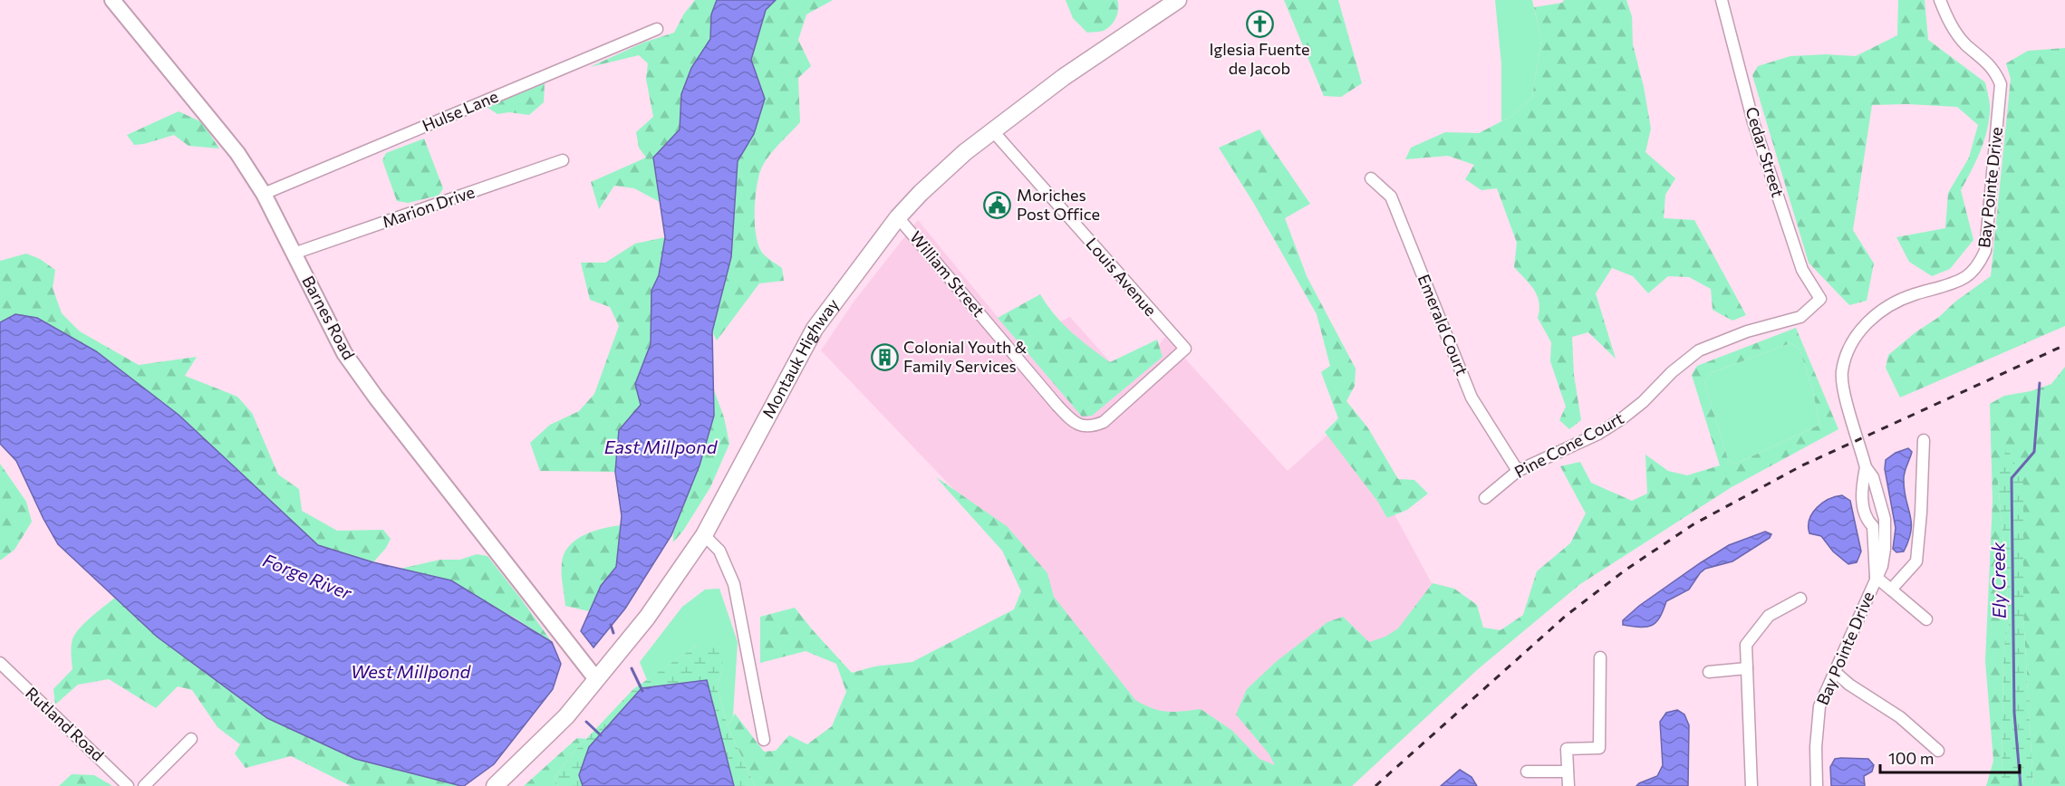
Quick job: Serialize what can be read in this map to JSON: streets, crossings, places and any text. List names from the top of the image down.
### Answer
{
  "streets": {
    "main road": ["Montauk Highway"],
    "street": [
      "Hulse Lane",
      "Cedar Street",
      "Bay Pointe Drive",
      "Marion Drive",
      "William Street",
      "Louis Avenue",
      "Barnes Road",
      "Emerald Court",
      "Pine Cone Court",
      "Rutland Road"
    ]
  },
  "crossings": [
    ["Hulse Lane", "Barnes Road"],
    ["Cedar Street", "Pine Cone Court"],
    ["Marion Drive", "Barnes Road"],
    ["William Street", "Louis Avenue"],
    ["William Street", "Montauk Highway"],
    ["Louis Avenue", "Montauk Highway"],
    ["Barnes Road", "Montauk Highway"],
    ["Emerald Court", "Pine Cone Court"]
  ],
  "water": [
    "East Millpond",
    "Forge River",
    "Ely Creek",
    "West Millpond"
  ],
  "places": {
    "church": ["Iglesia Fuente de Jacob"],
    "public building": ["Moriches Post Office"],
    "building": ["Colonial Youth & Family Services"]
  },
  "scale_bar": "100 m"
}
